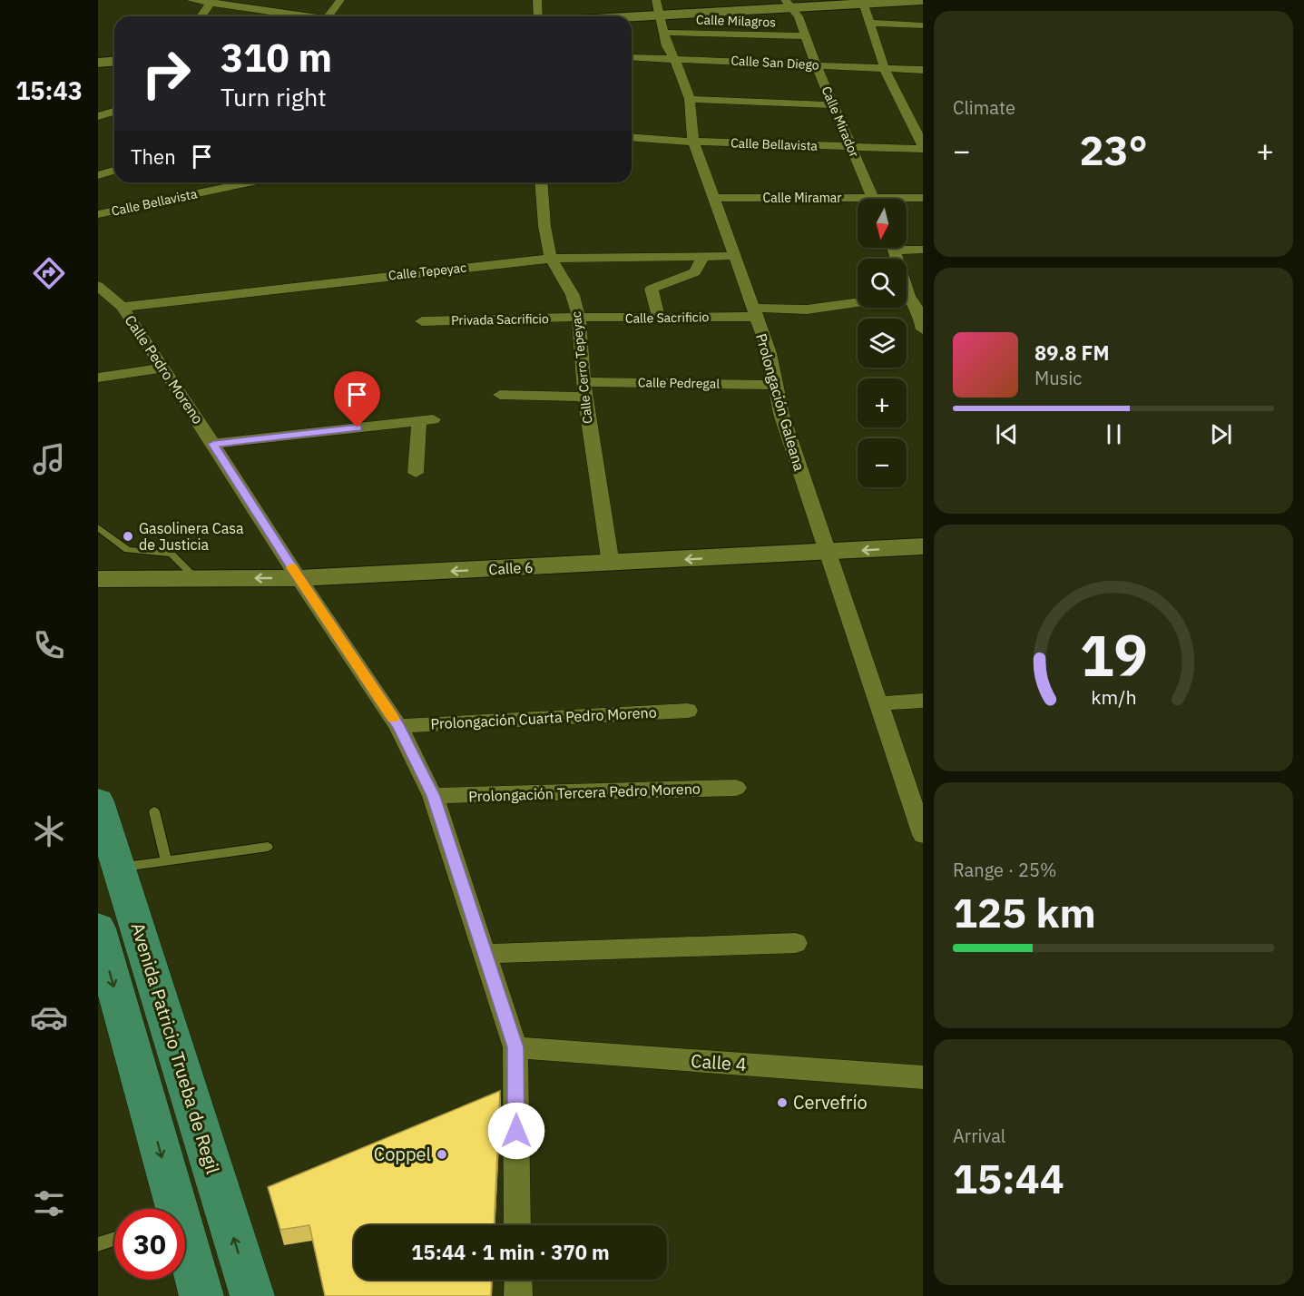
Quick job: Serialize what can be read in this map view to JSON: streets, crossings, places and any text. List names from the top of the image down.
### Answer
{
  "streets": {
    "main road": ["Avenida Patricio Trueba de Regil"],
    "street": [
      "Calle Milagros",
      "Calle San Diego",
      "Calle Mirador",
      "Calle Bellavista",
      "Calle Miramar",
      "Calle Tepeyac",
      "Calle Sacrificio",
      "Privada Sacrificio",
      "Calle Cerro Tepeyac",
      "Calle Pedro Moreno",
      "Calle Pedregal",
      "Prolongación Galeana",
      "Calle 6",
      "Prolongación Cuarta Pedro Moreno",
      "Prolongación Tercera Pedro Moreno",
      "Calle 4"
    ]
  },
  "crossings": [
    ["Calle Milagros", "Calle Mirador"],
    ["Calle Milagros", "Prolongación Galeana"],
    ["Calle San Diego", "Calle Mirador"],
    ["Calle San Diego", "Prolongación Galeana"],
    ["Calle Mirador", "Calle Bellavista"],
    ["Calle Bellavista", "Prolongación Galeana"],
    ["Calle Miramar", "Prolongación Galeana"],
    ["Calle Tepeyac", "Calle Cerro Tepeyac"],
    ["Calle Tepeyac", "Calle Pedro Moreno"],
    ["Calle Tepeyac", "Prolongación Galeana"],
    ["Calle Sacrificio", "Privada Sacrificio"],
    ["Calle Sacrificio", "Calle Cerro Tepeyac"],
    ["Calle Sacrificio", "Prolongación Galeana"],
    ["Privada Sacrificio", "Calle Cerro Tepeyac"],
    ["Calle Cerro Tepeyac", "Calle Pedregal"],
    ["Calle Cerro Tepeyac", "Calle 6"],
    ["Calle Pedro Moreno", "Calle 6"],
    ["Calle Pedro Moreno", "Prolongación Cuarta Pedro Moreno"],
    ["Calle Pedro Moreno", "Prolongación Tercera Pedro Moreno"],
    ["Calle Pedro Moreno", "Calle 4"],
    ["Calle Pedregal", "Prolongación Galeana"],
    ["Prolongación Galeana", "Calle 6"]
  ],
  "one_way": ["Calle 6"],
  "places": ["Gasolinera Casa de Justicia", "Cervefrío", "Coppel"],
  "north": "bottom",
  "page": {
    "tabs": "15:43",
    "tile": [
      "Climate",
      ["Range · 25%", "125 km"],
      ["Arrival", "15:44"]
    ],
    "turn": ["310 m", "Turn right"],
    "heat": ["−", "23°", "+"],
    "then": "Then",
    "map_buttons": ["+", "−"],
    "song": ["89.8 FM", "Music"],
    "limit": "30",
    "trip": "15:44 · 1 min · 370 m",
    "gauge": ["19", "km/h"]
  }
}
